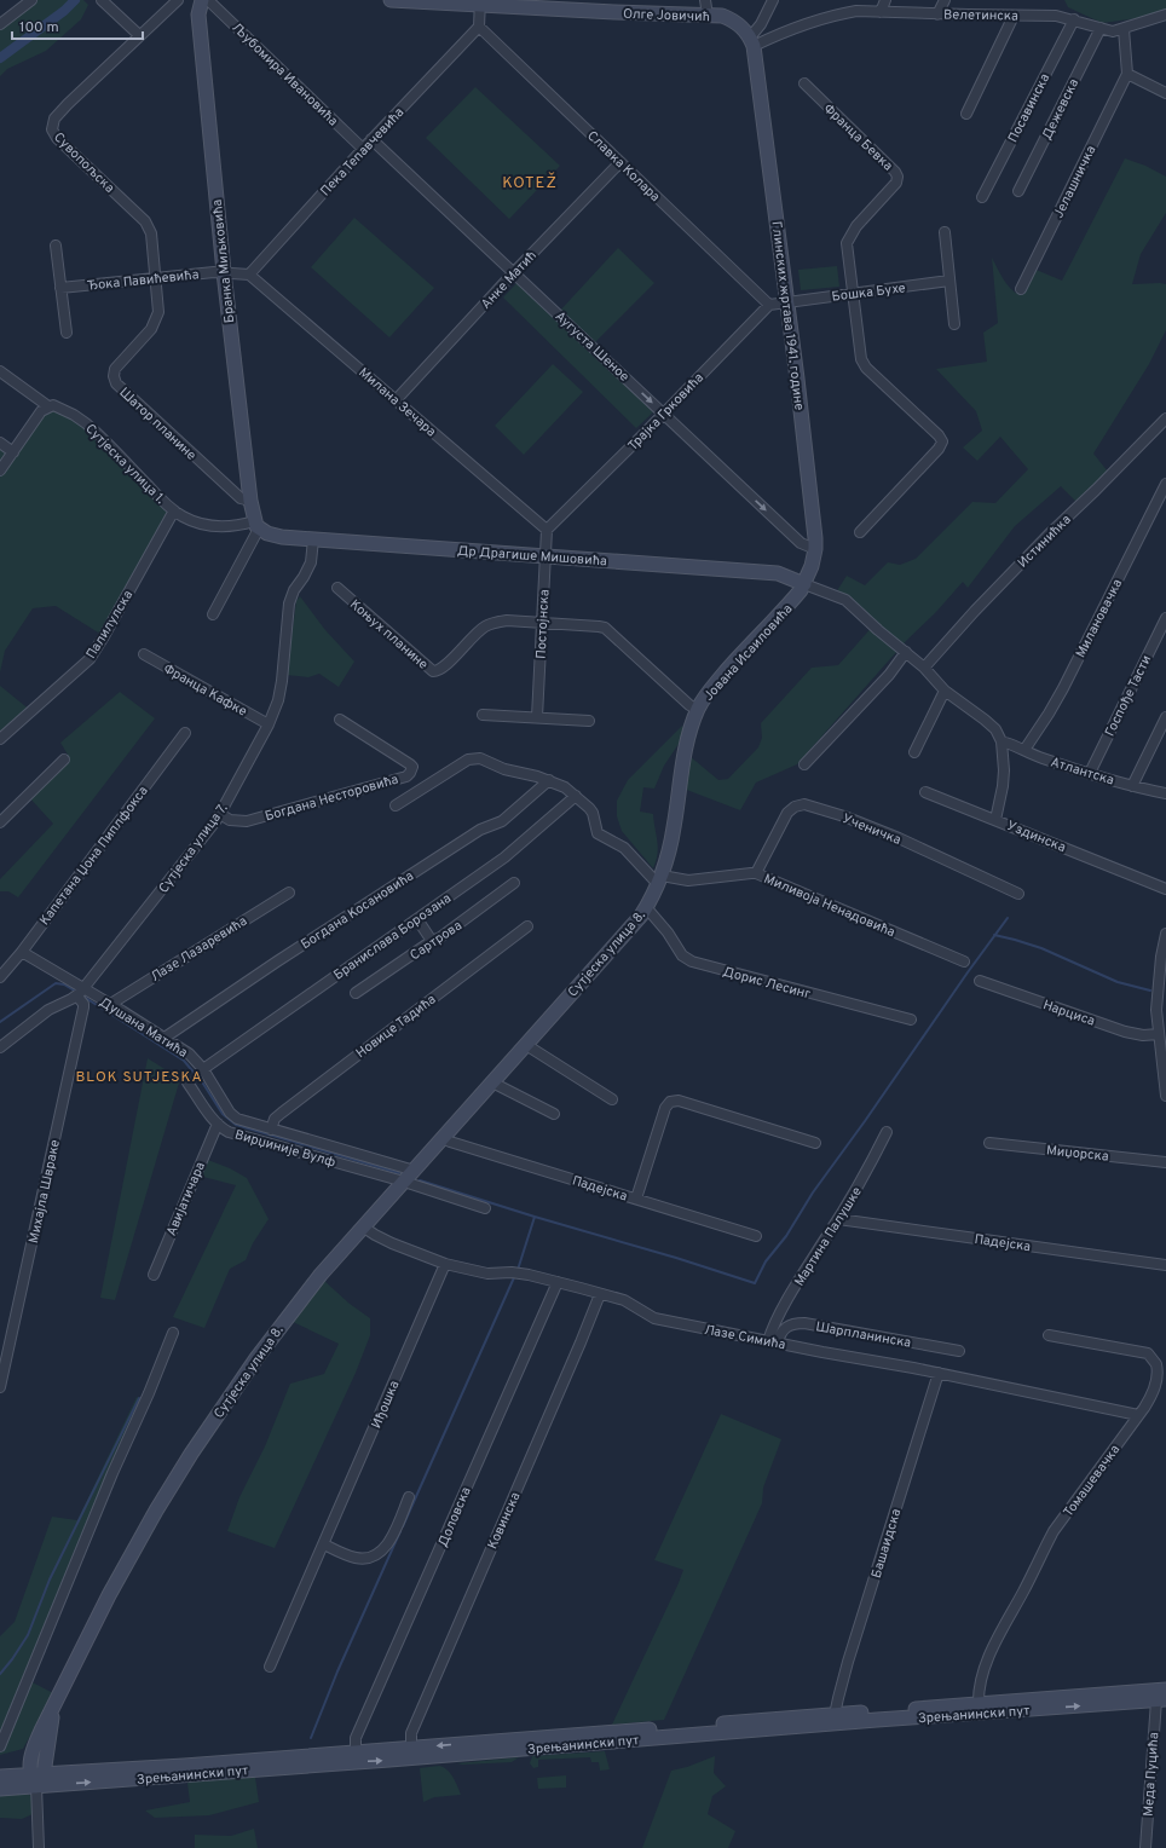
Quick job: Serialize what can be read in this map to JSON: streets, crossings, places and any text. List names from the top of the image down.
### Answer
{
  "streets": {
    "street": [
      "Олге Јовичић",
      "Велетинска",
      "Љубомира Ивановића",
      "Посавинска",
      "Дежевска",
      "Франца Бевка",
      "Пека Тепавчевића",
      "Сувопољска",
      "Славка Колара",
      "Јелашничка",
      "Бранка Миљковића",
      "Ђока Павићевића",
      "Анке Матић",
      "Бошка Бухе",
      "Глинских жртава 1941. године",
      "Аугуста Шеное",
      "Милана Зечара",
      "Трајка Грковића",
      "Шатор планине",
      "Сутјеска улица 1.",
      "Истинићка",
      "Др Драгише Мишовића",
      "Милановачка",
      "Палилулска",
      "Постојнска",
      "Коњух планине",
      "Јована Исаиловића",
      "Франца Кафке",
      "Госпође Тасти",
      "Атлантска",
      "Богдана Несторовића",
      "Ученичка",
      "Уздинска",
      "Сутјеска улица 7.",
      "Капетана Џона Пиплфокса",
      "Миливоја Ненадовића",
      "Богдана Косановића",
      "Бранислава Борозана",
      "Сартрова",
      "Лазе Лазаревића",
      "Сутјеска улица 8.",
      "Дорис Лесинг",
      "Нарциса",
      "Новице Тадића",
      "Душана Матића",
      "Вирџиније Вулф",
      "Миџорска",
      "Падејска",
      "Михајла Швраке",
      "Авијатичара",
      "Мартина Палушке",
      "Шарпланинска",
      "Лазе Симића",
      "Иђошка",
      "Томашевачка",
      "Доловска",
      "Ковинска",
      "Башаидска",
      "Зрењанински пут",
      "Меда Пуцића"
    ]
  },
  "crossings": [
    ["Олге Јовичић", "Велетинска"],
    ["Олге Јовичић", "Глинских жртава 1941. године"],
    ["Велетинска", "Посавинска"],
    ["Велетинска", "Дежевска"],
    ["Велетинска", "Глинских жртава 1941. године"],
    ["Љубомира Ивановића", "Пека Тепавчевића"],
    ["Љубомира Ивановића", "Бранка Миљковића"],
    ["Франца Бевка", "Бошка Бухе"],
    ["Пека Тепавчевића", "Славка Колара"],
    ["Пека Тепавчевића", "Аугуста Шеное"],
    ["Пека Тепавчевића", "Милана Зечара"],
    ["Сувопољска", "Ђока Павићевића"],
    ["Сувопољска", "Шатор планине"],
    ["Славка Колара", "Анке Матић"],
    ["Славка Колара", "Трајка Грковића"],
    ["Бранка Миљковића", "Ђока Павићевића"],
    ["Бранка Миљковића", "Шатор планине"],
    ["Бранка Миљковића", "Сутјеска улица 1."],
    ["Бранка Миљковића", "Др Драгише Мишовића"],
    ["Ђока Павићевића", "Шатор планине"],
    ["Анке Матић", "Аугуста Шеное"],
    ["Анке Матић", "Милана Зечара"],
    ["Бошка Бухе", "Глинских жртава 1941. године"],
    ["Глинских жртава 1941. године", "Аугуста Шеное"],
    ["Глинских жртава 1941. године", "Др Драгише Мишовића"],
    ["Глинских жртава 1941. године", "Јована Исаиловића"],
    ["Аугуста Шеное", "Трајка Грковића"],
    ["Милана Зечара", "Трајка Грковића"],
    ["Милана Зечара", "Постојнска"],
    ["Трајка Грковића", "Постојнска"],
    ["Сутјеска улица 1.", "Др Драгише Мишовића"],
    ["Сутјеска улица 1.", "Палилулска"],
    ["Др Драгише Мишовића", "Постојнска"],
    ["Др Драгише Мишовића", "Јована Исаиловића"],
    ["Др Драгише Мишовића", "Сутјеска улица 7."],
    ["Милановачка", "Атлантска"],
    ["Постојнска", "Коњух планине"],
    ["Постојнска", "Јована Исаиловића"],
    ["Коњух планине", "Јована Исаиловића"],
    ["Јована Исаиловића", "Сутјеска улица 8."],
    ["Франца Кафке", "Сутјеска улица 7."],
    ["Госпође Тасти", "Атлантска"],
    ["Атлантска", "Уздинска"],
    ["Богдана Несторовића", "Сутјеска улица 7."],
    ["Ученичка", "Миливоја Ненадовића"],
    ["Сутјеска улица 7.", "Душана Матића"],
    ["Сутјеска улица 7.", "Михајла Швраке"],
    ["Капетана Џона Пиплфокса", "Душана Матића"],
    ["Миливоја Ненадовића", "Сутјеска улица 8."],
    ["Богдана Косановића", "Душана Матића"],
    ["Бранислава Борозана", "Душана Матића"],
    ["Лазе Лазаревића", "Душана Матића"],
    ["Сутјеска улица 8.", "Дорис Лесинг"],
    ["Сутјеска улица 8.", "Душана Матића"],
    ["Сутјеска улица 8.", "Вирџиније Вулф"],
    ["Сутјеска улица 8.", "Падејска"],
    ["Сутјеска улица 8.", "Лазе Симића"],
    ["Сутјеска улица 8.", "Зрењанински пут"],
    ["Новице Тадића", "Душана Матића"],
    ["Душана Матића", "Михајла Швраке"],
    ["Вирџиније Вулф", "Авијатичара"],
    ["Падејска", "Мартина Палушке"],
    ["Мартина Палушке", "Шарпланинска"],
    ["Мартина Палушке", "Лазе Симића"],
    ["Шарпланинска", "Лазе Симића"],
    ["Лазе Симића", "Иђошка"],
    ["Лазе Симића", "Томашевачка"],
    ["Лазе Симића", "Доловска"],
    ["Лазе Симића", "Ковинска"],
    ["Лазе Симића", "Башаидска"],
    ["Томашевачка", "Зрењанински пут"],
    ["Доловска", "Зрењанински пут"],
    ["Ковинска", "Зрењанински пут"],
    ["Башаидска", "Зрењанински пут"],
    ["Зрењанински пут", "Меда Пуцића"]
  ],
  "one_way": ["Аугуста Шеное"],
  "districts": ["KOTEŽ", "BLOK SUTJESKA"],
  "scale_bar": "100 m"
}
